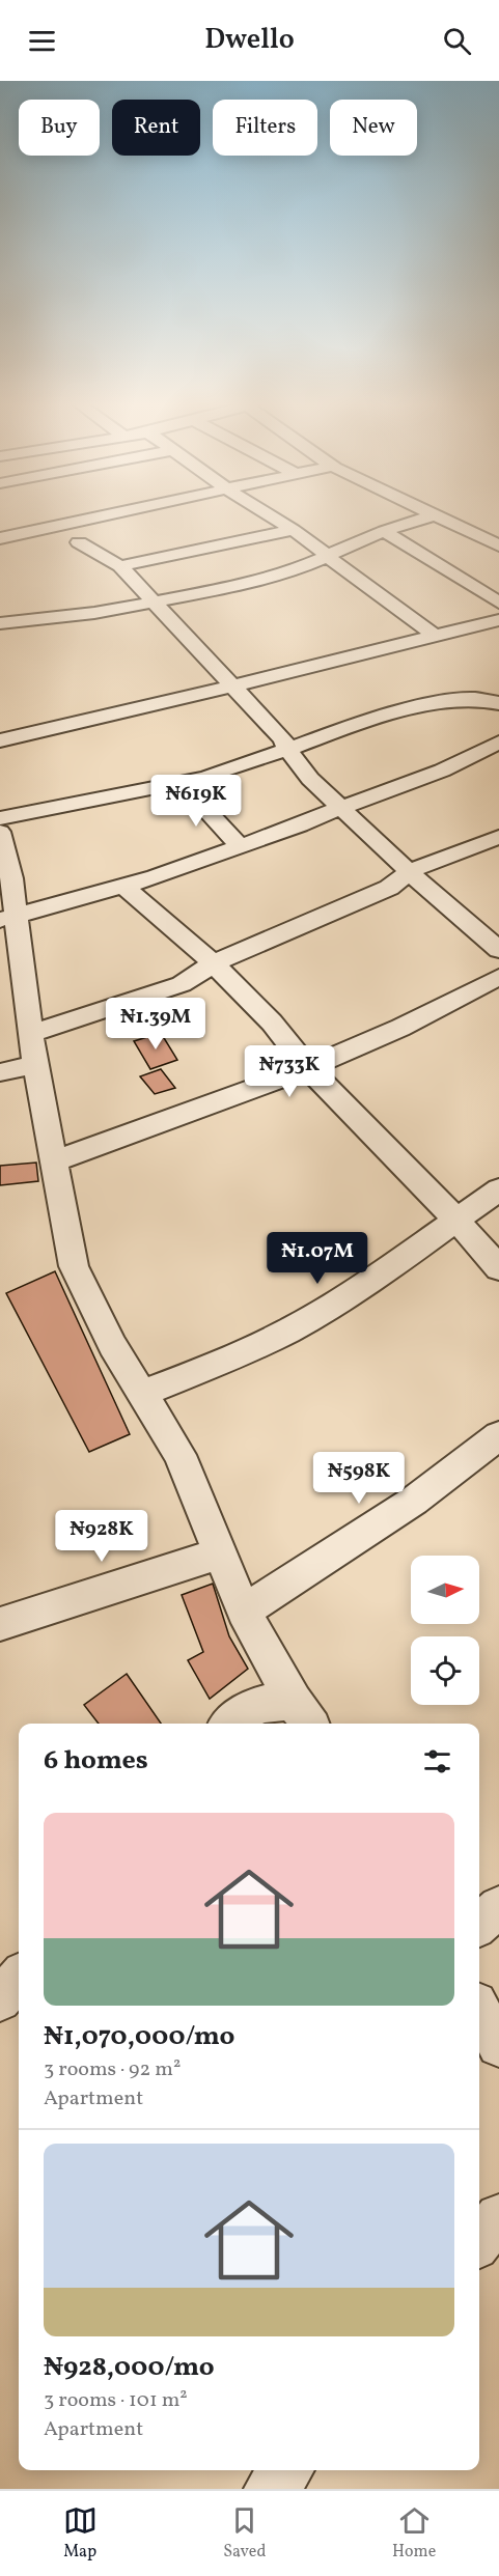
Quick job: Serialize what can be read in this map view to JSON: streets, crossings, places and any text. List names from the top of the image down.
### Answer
{
  "north": "right",
  "page": {
    "header": "Dwello",
    "chip": [
      "Buy",
      "Rent",
      "Filters",
      "New"
    ],
    "price": [
      "₦619K",
      "₦1.39M",
      "₦733K",
      "₦1.07M",
      "₦598K",
      "₦928K"
    ],
    "heading": "6 homes",
    "list": [
      {
        "name": "₦1,070,000/mo",
        "note": "3 rooms · 92 m² · Apartment"
      },
      {
        "name": "₦928,000/mo",
        "note": "3 rooms · 101 m² · Apartment"
      }
    ],
    "tabs": ["Map", "Saved", "Home"]
  }
}
